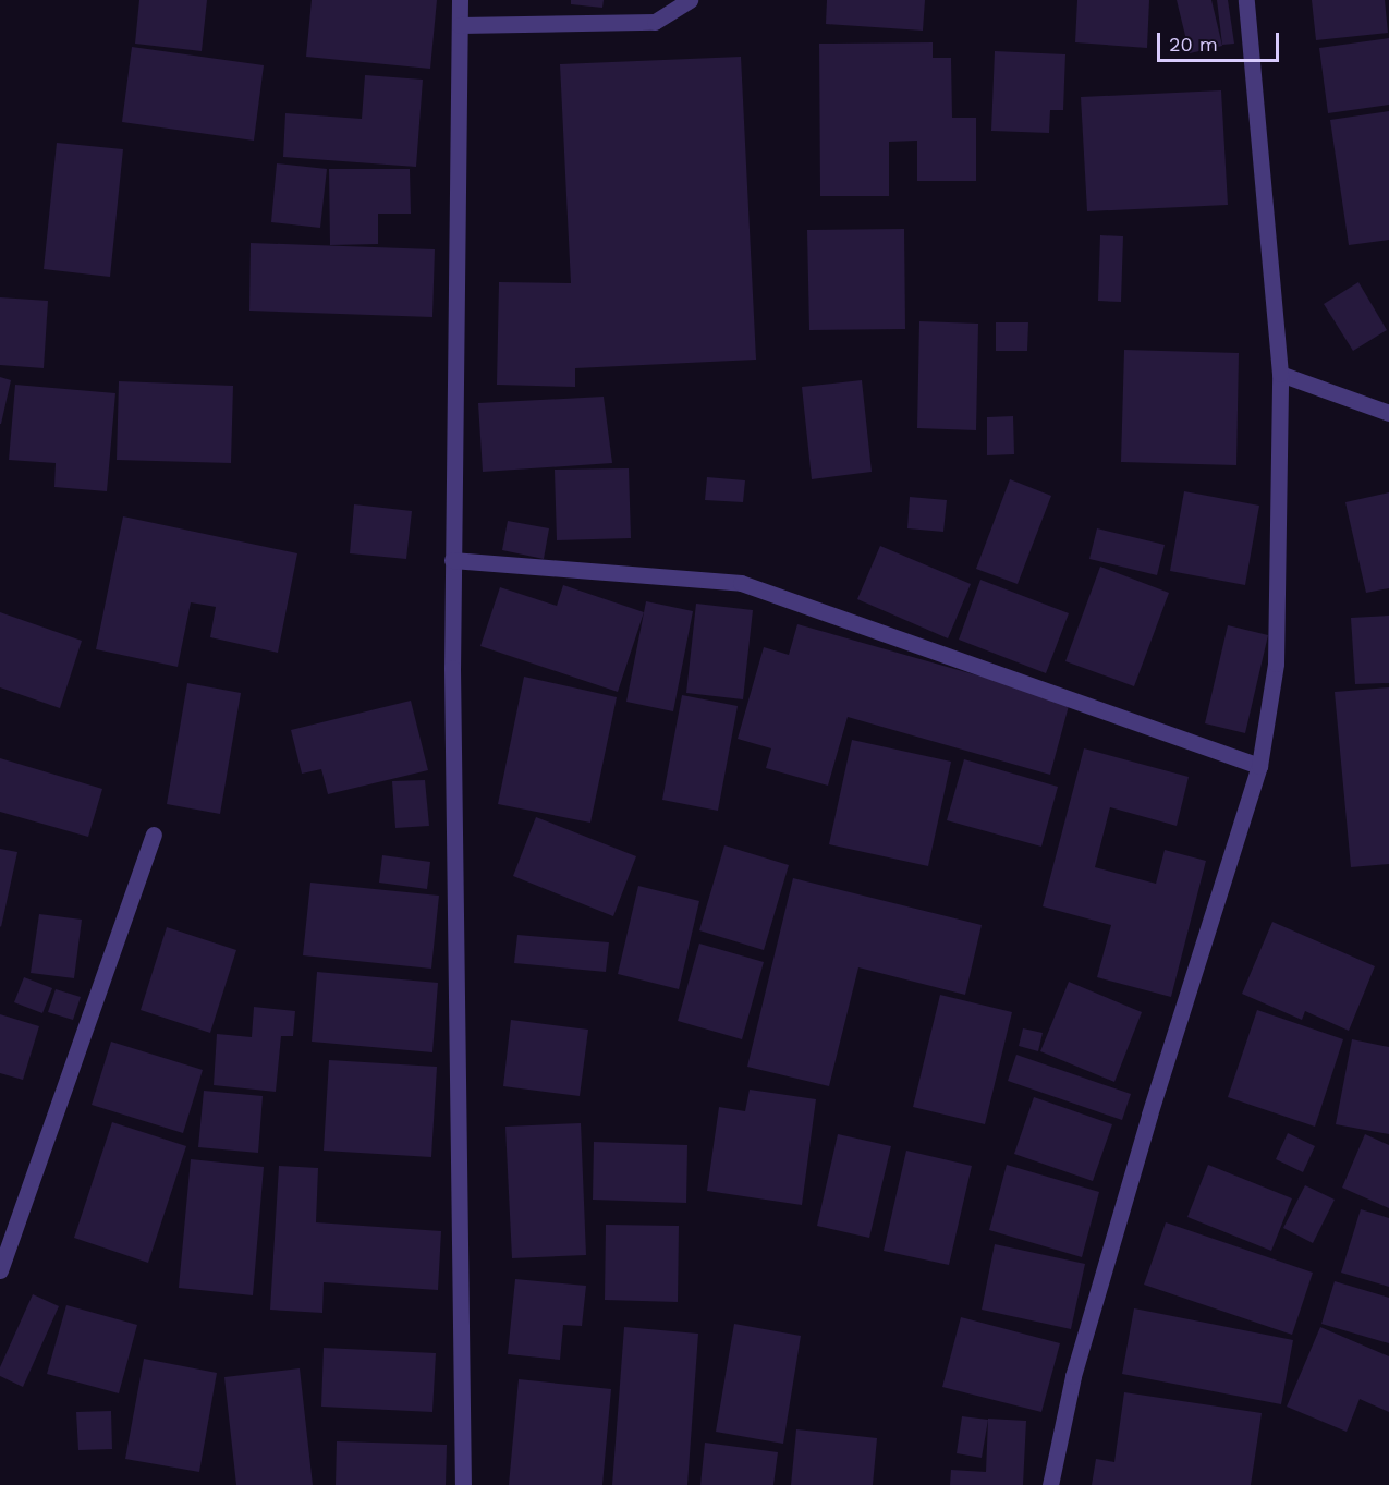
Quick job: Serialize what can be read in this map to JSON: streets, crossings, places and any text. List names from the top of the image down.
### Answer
{
  "scale_bar": "20 m"
}
